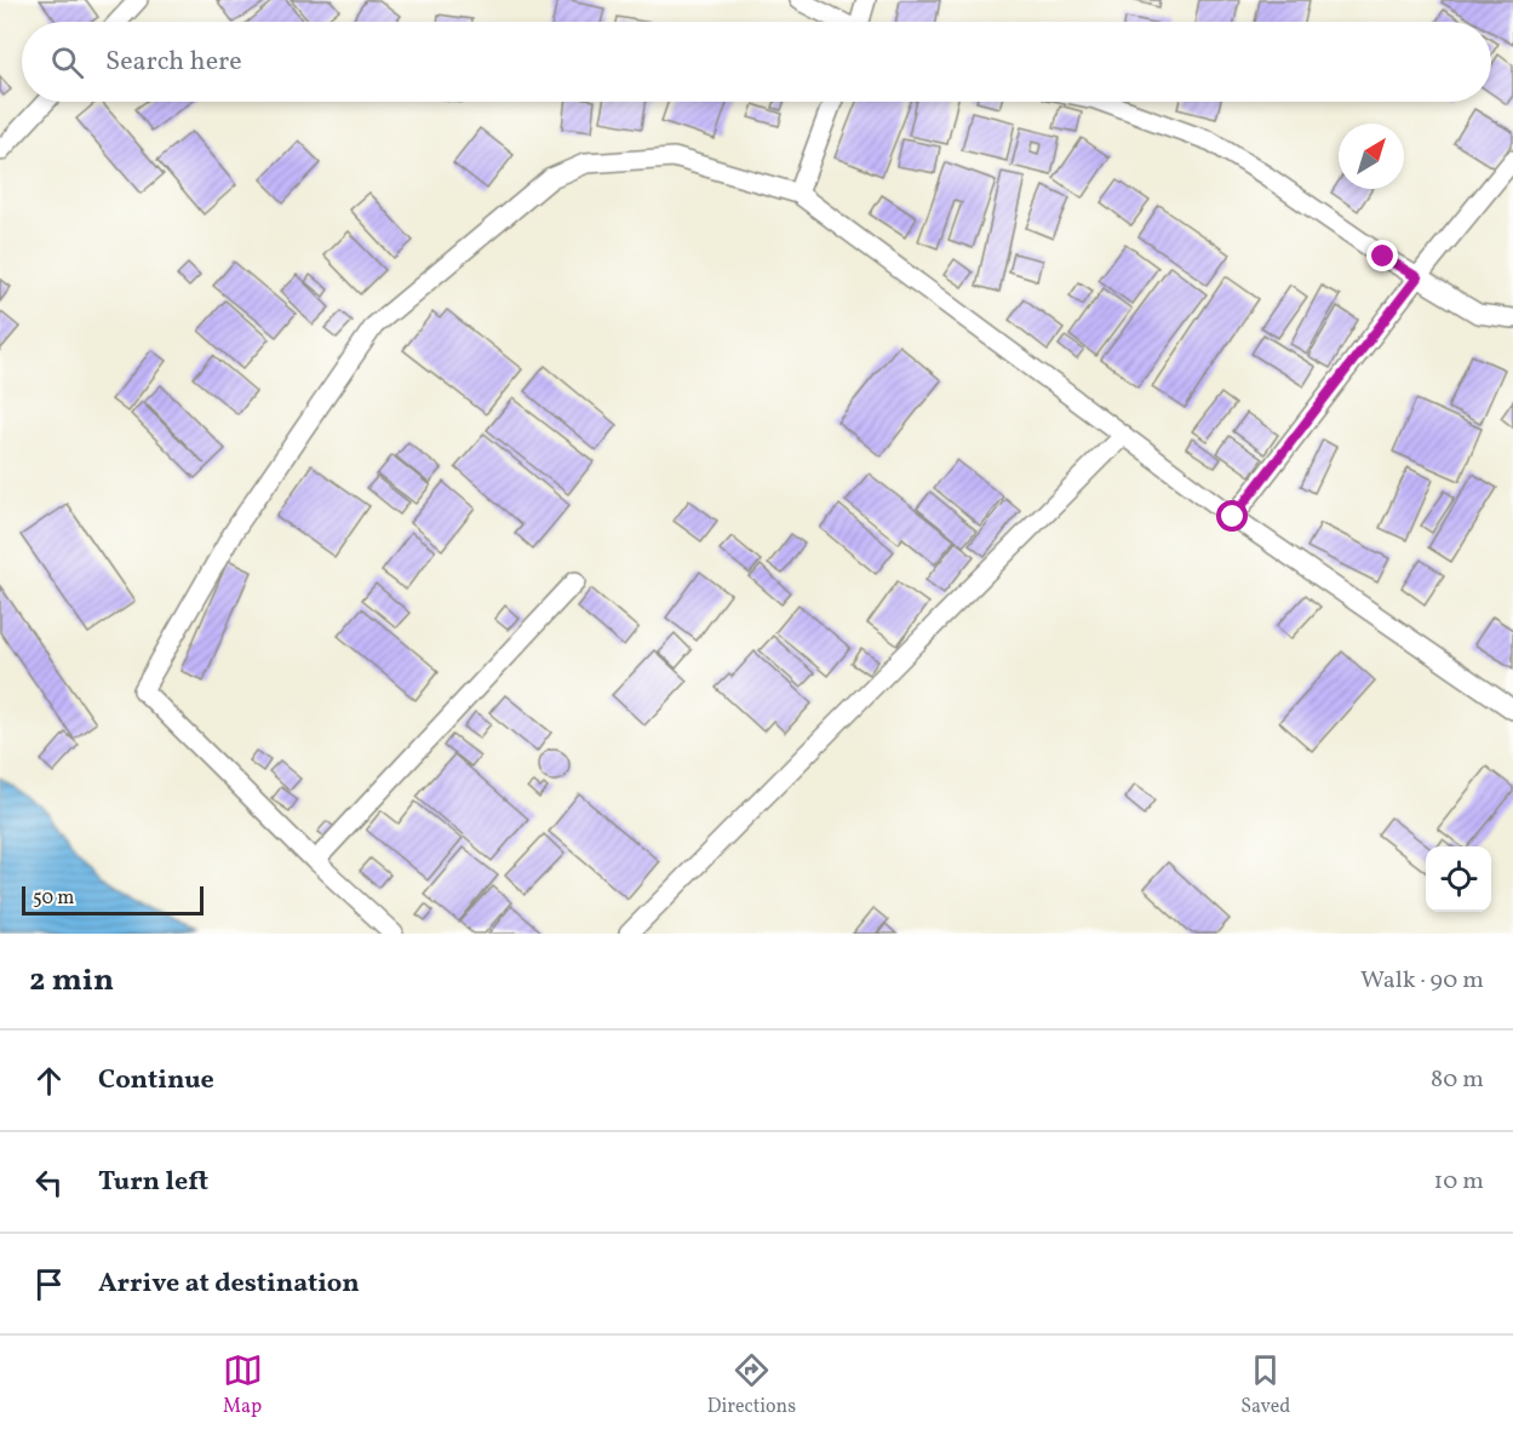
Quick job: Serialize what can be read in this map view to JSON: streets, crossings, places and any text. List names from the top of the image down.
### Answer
{
  "scale_bar": "50 m",
  "north": "top right",
  "page": {
    "search": "Search here",
    "scale": "50 m",
    "heading": ["2 min", "Walk · 90 m"],
    "list": [
      ["Continue", "80 m"],
      ["Turn left", "10 m"],
      "Arrive at destination"
    ],
    "nav": ["Map", "Directions", "Saved"]
  }
}
